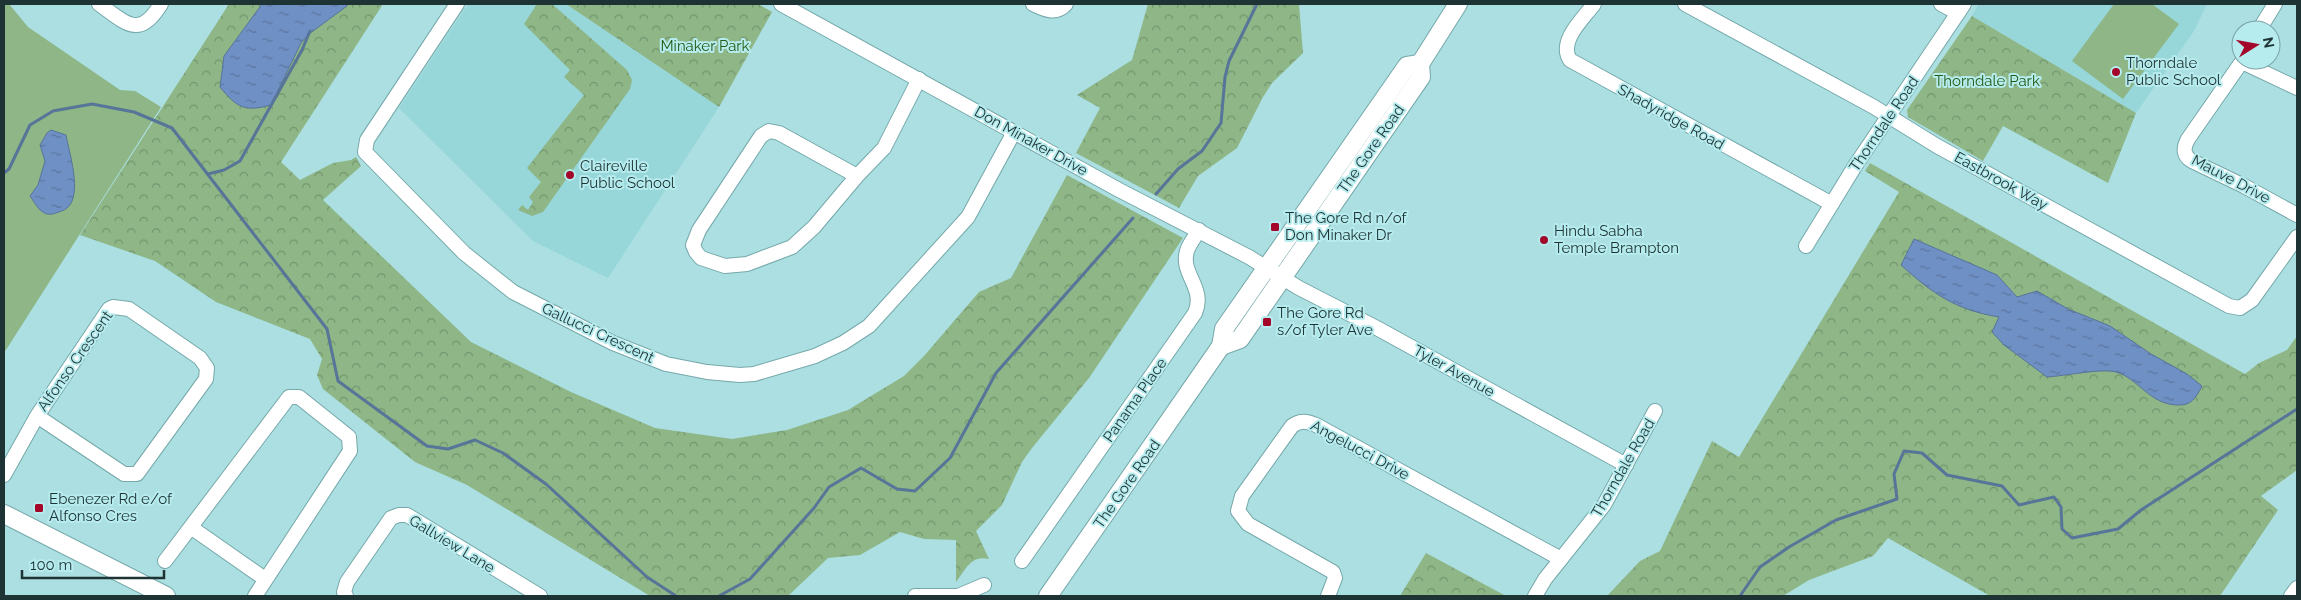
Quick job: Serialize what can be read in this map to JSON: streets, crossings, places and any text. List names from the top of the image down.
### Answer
{
  "streets": {
    "main road": ["The Gore Road"],
    "street": [
      "Shadyridge Road",
      "Thorndale Road",
      "Don Minaker Drive",
      "Mauve Drive",
      "Eastbrook Way",
      "Gallucci Crescent",
      "Alfonso Crescent",
      "Tyler Avenue",
      "Panama Place",
      "Angelucci Drive",
      "Gallview Lane"
    ]
  },
  "crossings": [
    ["Shadyridge Road", "Thorndale Road"],
    ["Thorndale Road", "Eastbrook Way"],
    ["Thorndale Road", "Tyler Avenue"],
    ["Thorndale Road", "Angelucci Drive"],
    ["Don Minaker Drive", "The Gore Road"],
    ["Don Minaker Drive", "Gallucci Crescent"],
    ["Don Minaker Drive", "Tyler Avenue"],
    ["Don Minaker Drive", "Panama Place"],
    ["The Gore Road", "Tyler Avenue"]
  ],
  "parks": ["Minaker Park", "Thorndale Park"],
  "places": {
    "other": ["Thorndale Public School", "Claireville Public School", "Hindu Sabha Temple Brampton"],
    "transit": ["The Gore Rd n/of Don Minaker Dr", "The Gore Rd s/of Tyler Ave", "Ebenezer Rd e/of Alfonso Cres"]
  },
  "scale_bar": "100 m",
  "north": "right"
}
